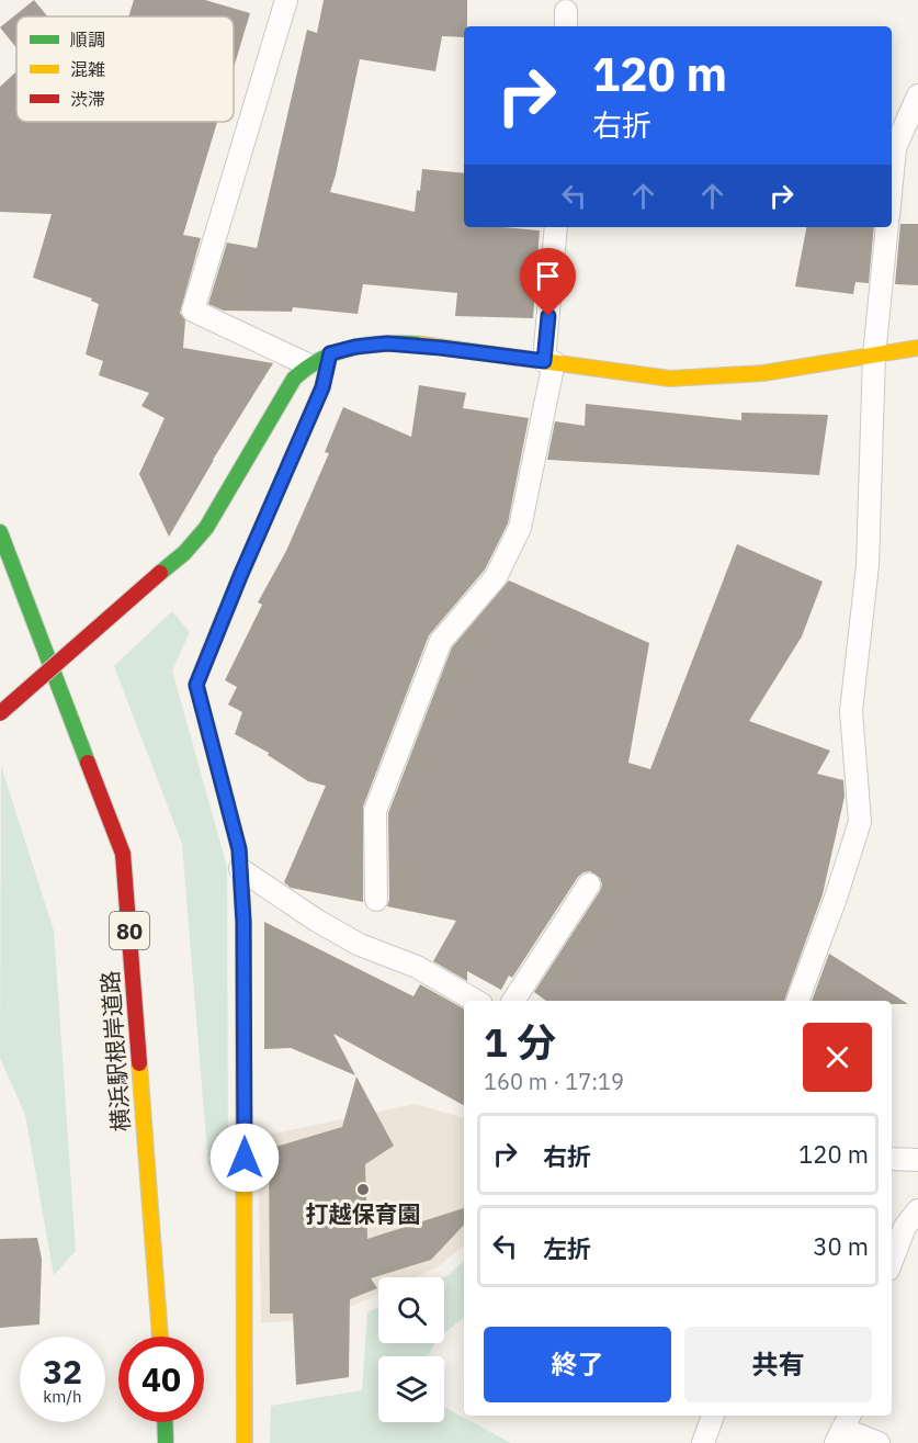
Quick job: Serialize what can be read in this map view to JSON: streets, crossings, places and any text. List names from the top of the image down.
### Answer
{
  "streets": {
    "street": ["80", "横浜駅根岸道路"]
  },
  "places": ["打越保育園"],
  "legend": ["順調", "混雑", "渋滞"],
  "page": {
    "turn": ["120 m", "右折"],
    "heading": ["1 分", "160 m · 17:19"],
    "list": [
      {
        "name": "右折",
        "value": "120 m"
      },
      {
        "name": "左折",
        "value": "30 m"
      }
    ],
    "buttons": ["終了", "共有"],
    "speed": "32 km/h",
    "limit": "40"
  }
}
